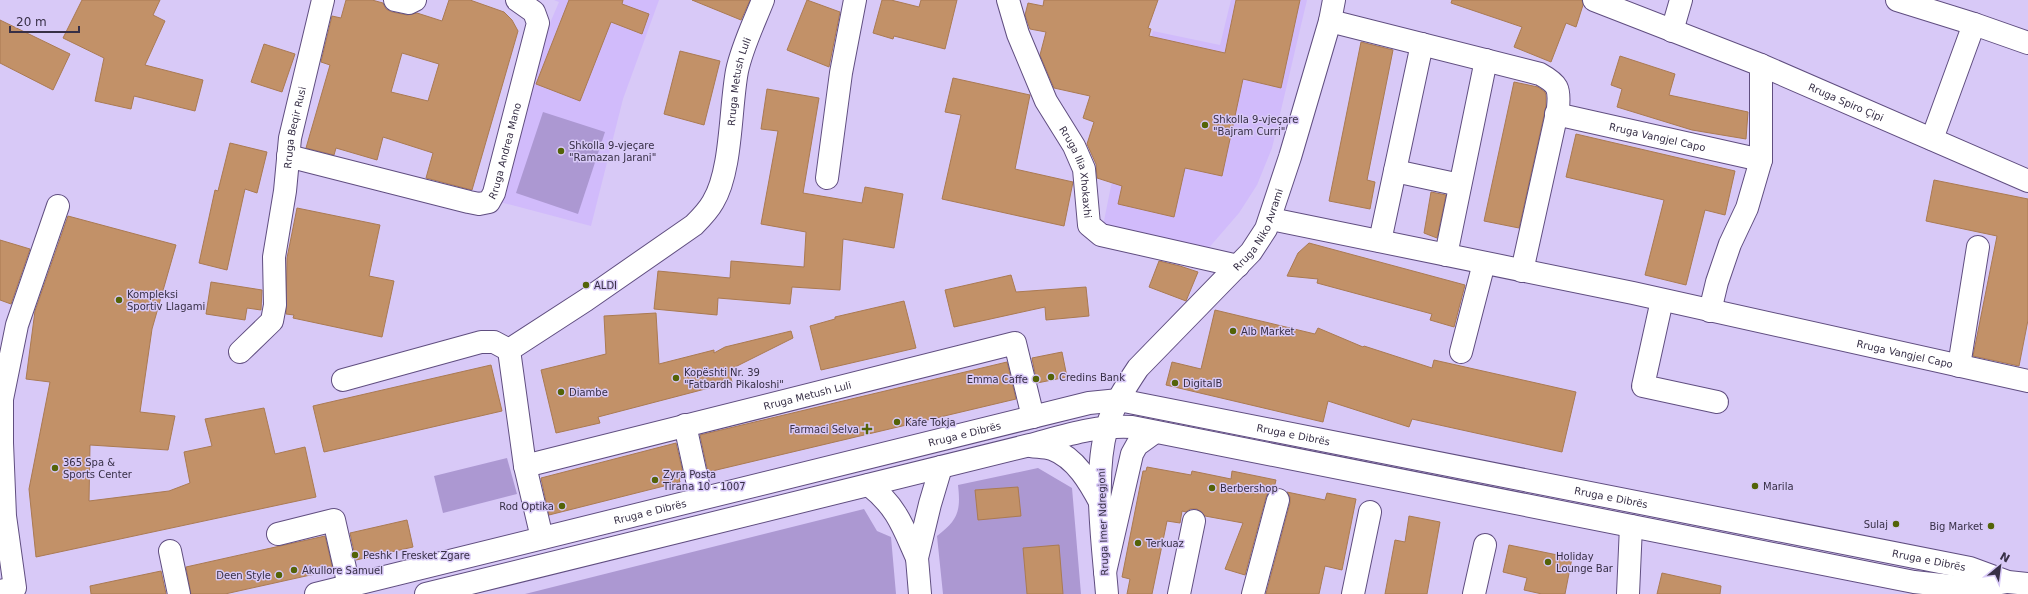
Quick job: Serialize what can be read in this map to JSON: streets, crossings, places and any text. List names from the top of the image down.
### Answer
{
  "streets": {
    "street": [
      "Rruga Metush Luli",
      "Rruga Spiro Çipi",
      "Rruga Beqir Rusi",
      "Rruga Vangjel Capo",
      "Rruga Andrea Mano",
      "Rruga Ilia Xhokaxhi",
      "Rruga Niko Avrami",
      "Rruga e Dibrës",
      "Rruga Imer Ndregjoni"
    ]
  },
  "crossings": [
    ["Rruga Metush Luli", "Rruga e Dibrës"],
    ["Rruga Beqir Rusi", "Rruga Andrea Mano"],
    ["Rruga Vangjel Capo", "Rruga Niko Avrami"],
    ["Rruga Ilia Xhokaxhi", "Rruga Niko Avrami"],
    ["Rruga Niko Avrami", "Rruga e Dibrës"],
    ["Rruga Niko Avrami", "Rruga Imer Ndregjoni"],
    ["Rruga e Dibrës", "Rruga Imer Ndregjoni"]
  ],
  "places": {
    "other": [
      "Shkolla 9-vjeçare \"Bajram Curri\"",
      "Shkolla 9-vjeçare \"Ramazan Jarani\"",
      "ALDI",
      "Kompleksi Sportiv Llagami",
      "Alb Market",
      "Credins Bank",
      "Kopështi Nr. 39 \"Fatbardh Pikaloshi\"",
      "Emma Caffe",
      "DigitalB",
      "Diambe",
      "Kafe Tokja",
      "365 Spa & Sports Center",
      "Zyra Posta Tirana 10 - 1007",
      "Marila",
      "Berbershop",
      "Rod Optika",
      "Sulaj",
      "Big Market",
      "Terkuaz",
      "Peshk I Fresket Zgare",
      "Holiday Lounge Bar",
      "Akullore Samuel",
      "Deen Style"
    ],
    "health": ["Farmaci Selva"]
  },
  "scale_bar": "20 m",
  "north": "top right"
}
